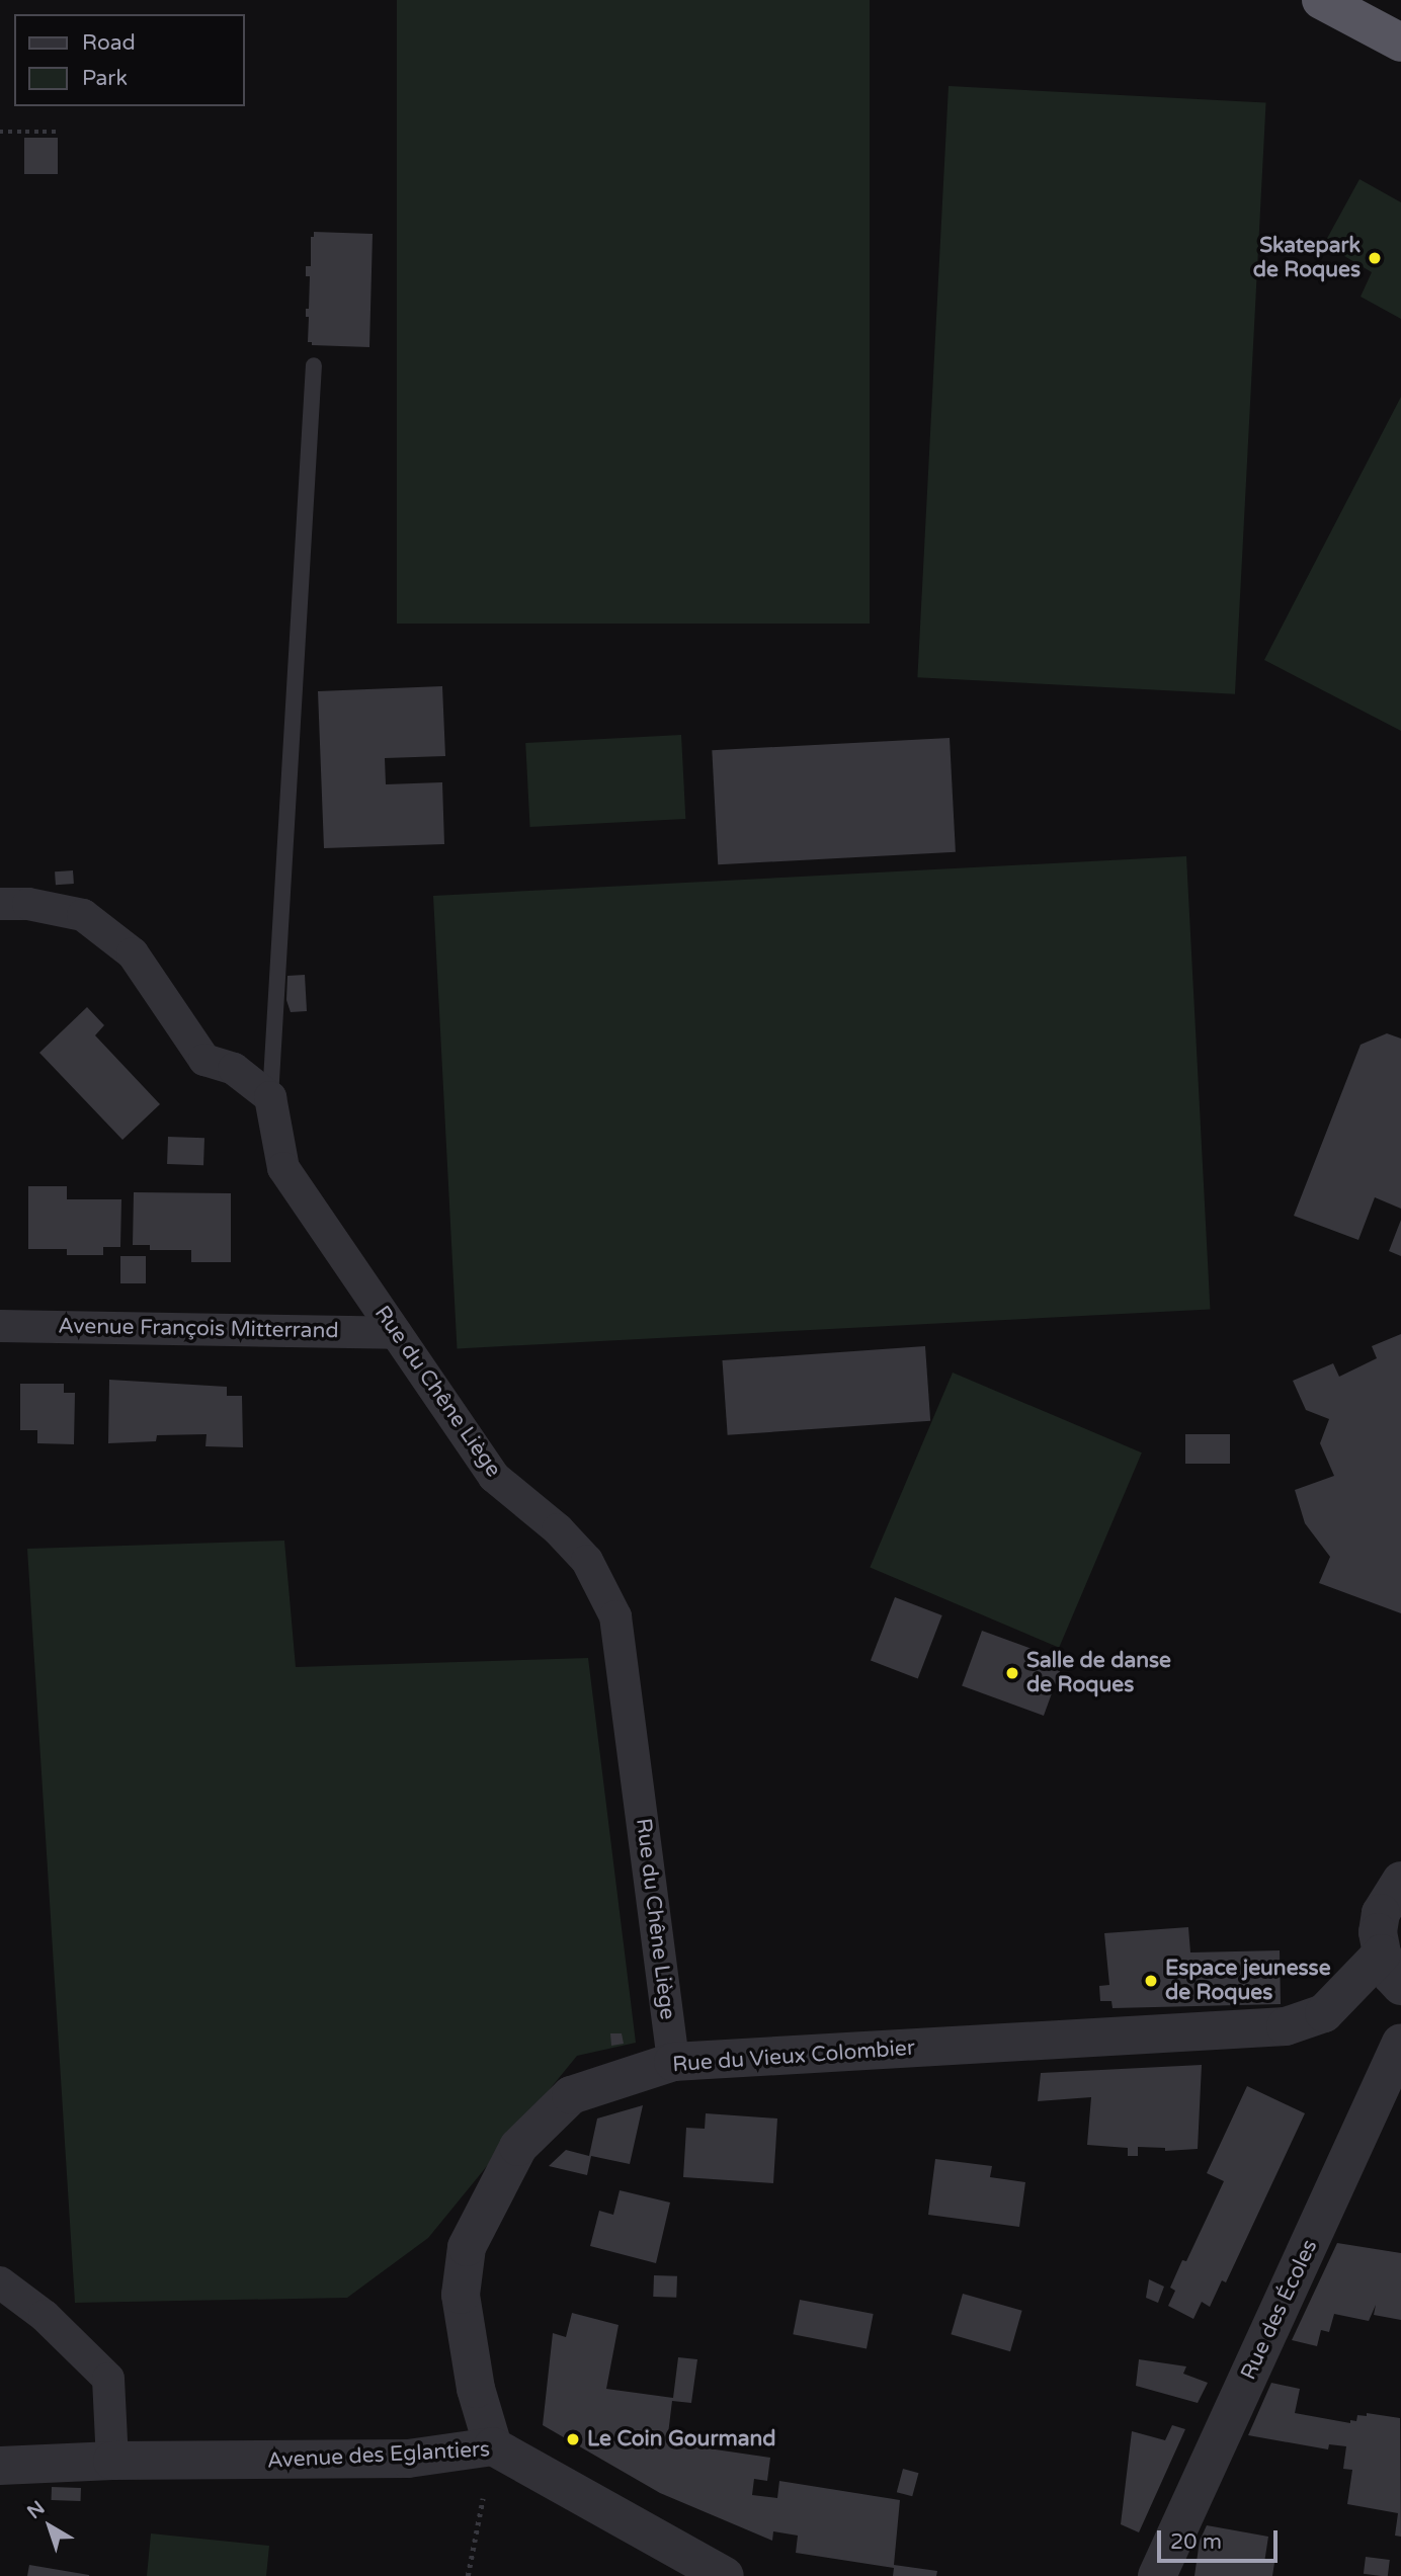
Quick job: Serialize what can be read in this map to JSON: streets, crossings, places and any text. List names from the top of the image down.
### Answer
{
  "streets": {
    "street": [
      "Avenue François Mitterrand",
      "Rue du Chêne Liège",
      "Rue du Vieux Colombier",
      "Rue des Écoles",
      "Avenue des Eglantiers"
    ]
  },
  "crossings": [
    ["Avenue François Mitterrand", "Rue du Chêne Liège"],
    ["Rue du Chêne Liège", "Rue du Vieux Colombier"],
    ["Rue du Vieux Colombier", "Avenue des Eglantiers"]
  ],
  "places": [
    "Skatepark de Roques",
    "Salle de danse de Roques",
    "Espace jeunesse de Roques",
    "Le Coin Gourmand"
  ],
  "legend": ["Road", "Park"],
  "scale_bar": "20 m",
  "north": "top left"
}
